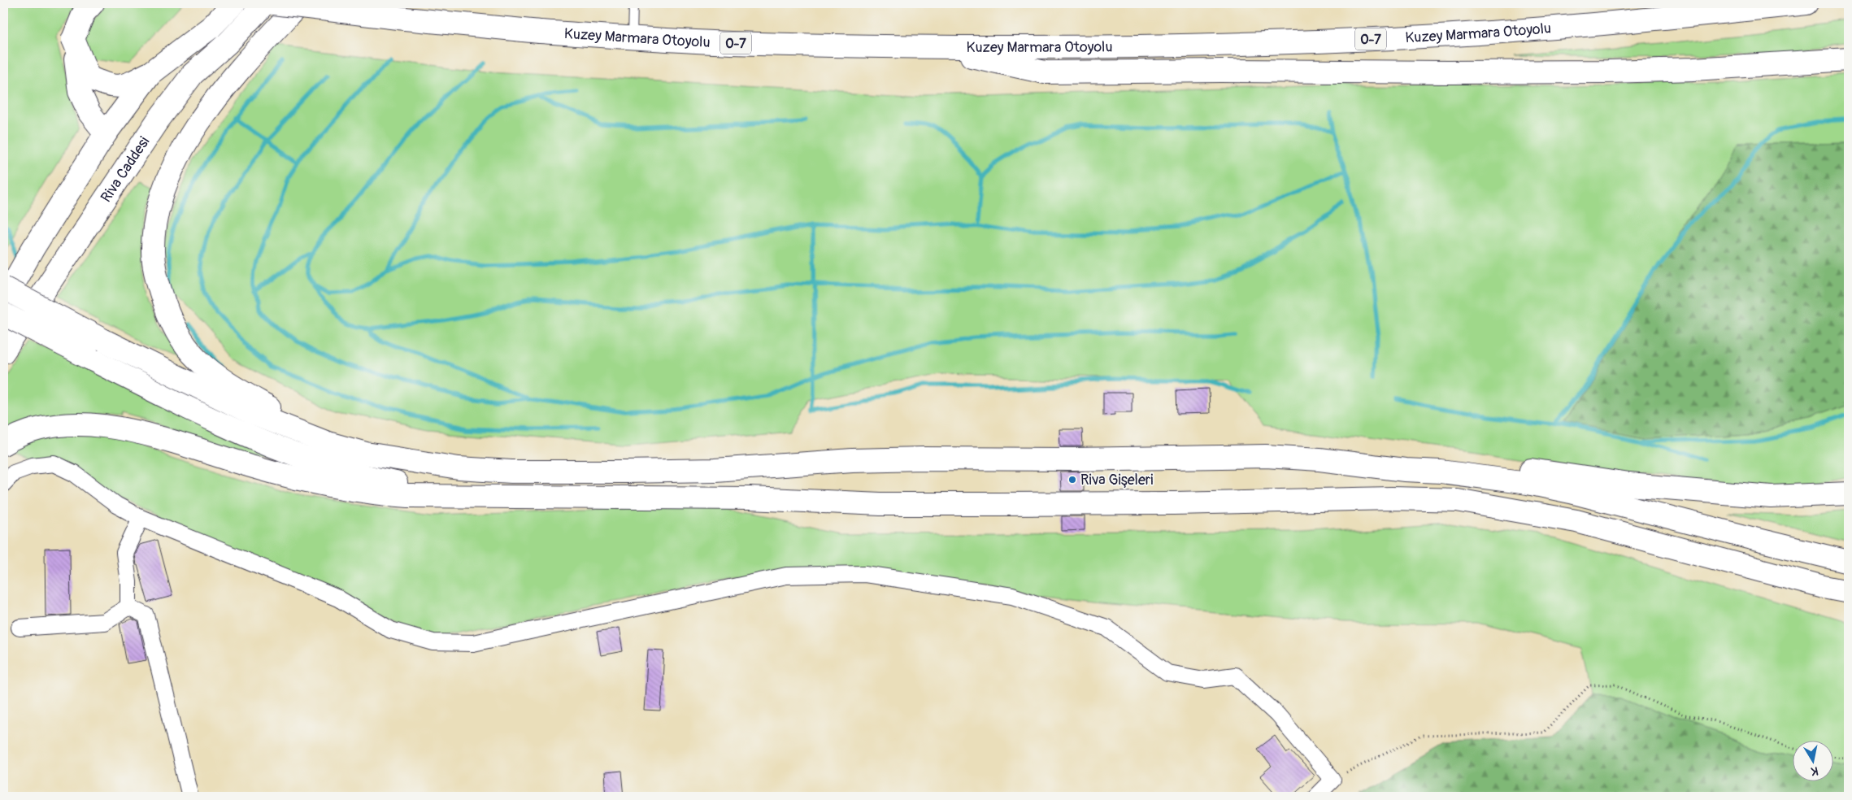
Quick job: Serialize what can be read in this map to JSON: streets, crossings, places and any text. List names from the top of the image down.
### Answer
{
  "streets": {
    "main road": ["Kuzey Marmara Otoyolu", "O-7", "Riva Caddesi"]
  },
  "places": ["Riva Gişeleri"],
  "north": "bottom"
}
